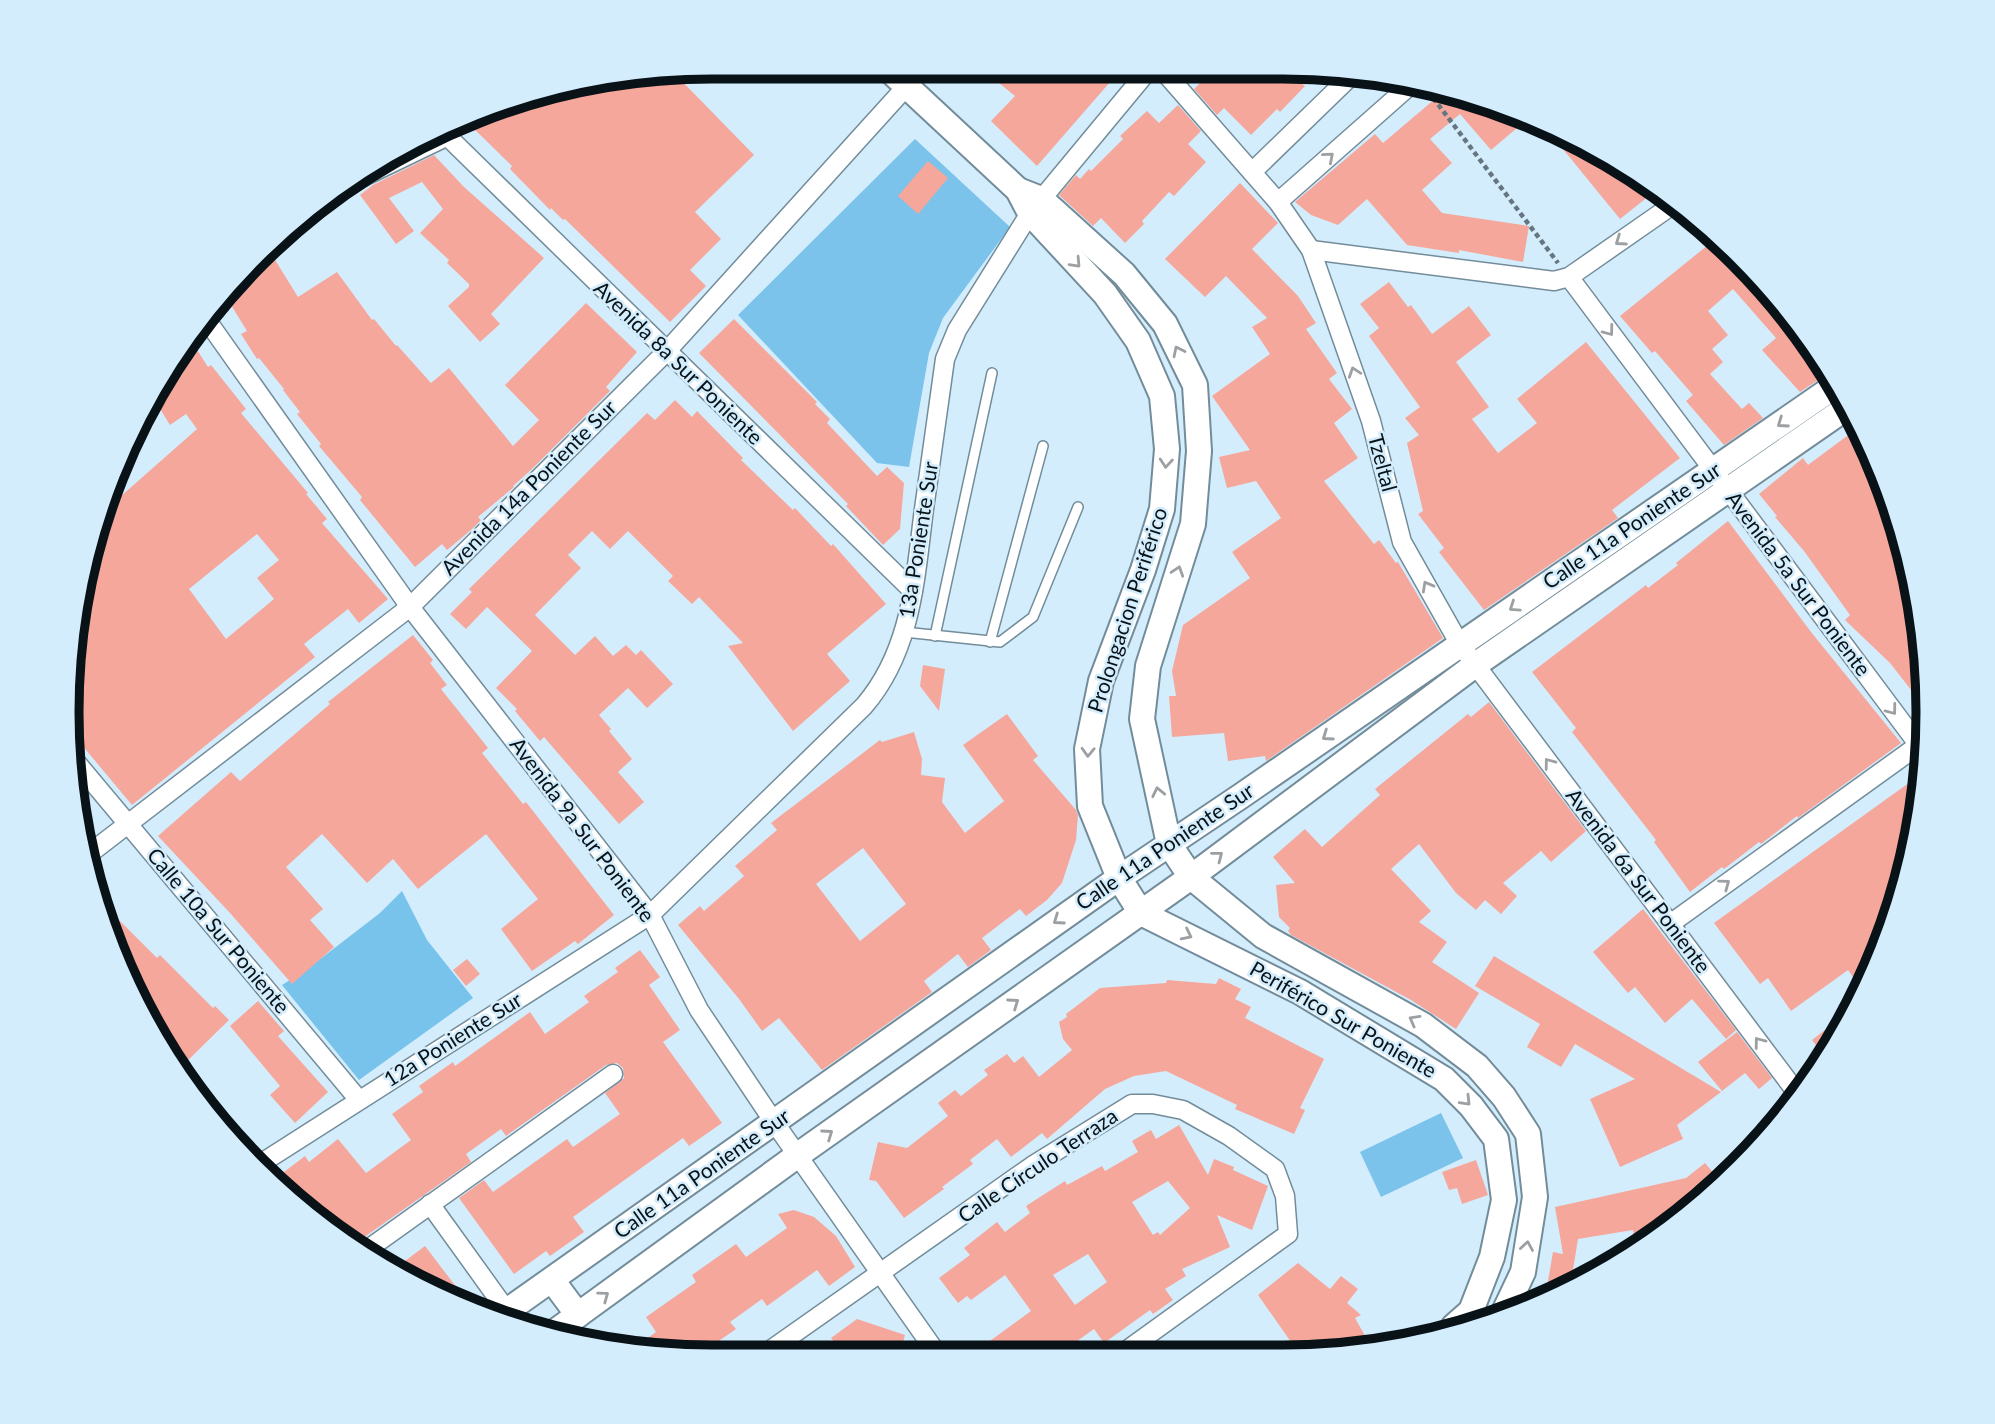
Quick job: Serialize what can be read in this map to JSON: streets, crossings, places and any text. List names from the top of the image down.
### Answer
{
  "streets": {
    "main road": ["Calle 11a Poniente Sur", "Prolongacion Periférico", "Periférico Sur Poniente"],
    "street": [
      "Avenida 8a Sur Poniente",
      "Tzeltal",
      "Avenida 14a Poniente Sur",
      "13a Poniente Sur",
      "Avenida 5a Sur Poniente",
      "Avenida 9a Sur Poniente",
      "Avenida 6a Sur Poniente",
      "Calle 10a Sur Poniente",
      "12a Poniente Sur",
      "Calle Círculo Terraza"
    ]
  },
  "crossings": [
    ["Avenida 8a Sur Poniente", "Avenida 14a Poniente Sur"],
    ["Avenida 8a Sur Poniente", "13a Poniente Sur"],
    ["Tzeltal", "Calle 11a Poniente Sur"],
    ["Tzeltal", "Avenida 6a Sur Poniente"],
    ["Avenida 14a Poniente Sur", "Avenida 9a Sur Poniente"],
    ["Avenida 14a Poniente Sur", "Calle 10a Sur Poniente"],
    ["Calle 11a Poniente Sur", "Avenida 5a Sur Poniente"],
    ["Calle 11a Poniente Sur", "Prolongacion Periférico"],
    ["Calle 11a Poniente Sur", "Avenida 9a Sur Poniente"],
    ["Calle 11a Poniente Sur", "Avenida 6a Sur Poniente"],
    ["Calle 11a Poniente Sur", "Periférico Sur Poniente"],
    ["13a Poniente Sur", "Prolongacion Periférico"],
    ["13a Poniente Sur", "Avenida 9a Sur Poniente"],
    ["13a Poniente Sur", "12a Poniente Sur"],
    ["Avenida 9a Sur Poniente", "12a Poniente Sur"],
    ["Avenida 9a Sur Poniente", "Calle Círculo Terraza"],
    ["Calle 10a Sur Poniente", "12a Poniente Sur"]
  ],
  "one_way": ["Tzeltal", "Avenida 5a Sur Poniente", "Avenida 6a Sur Poniente"]
}
